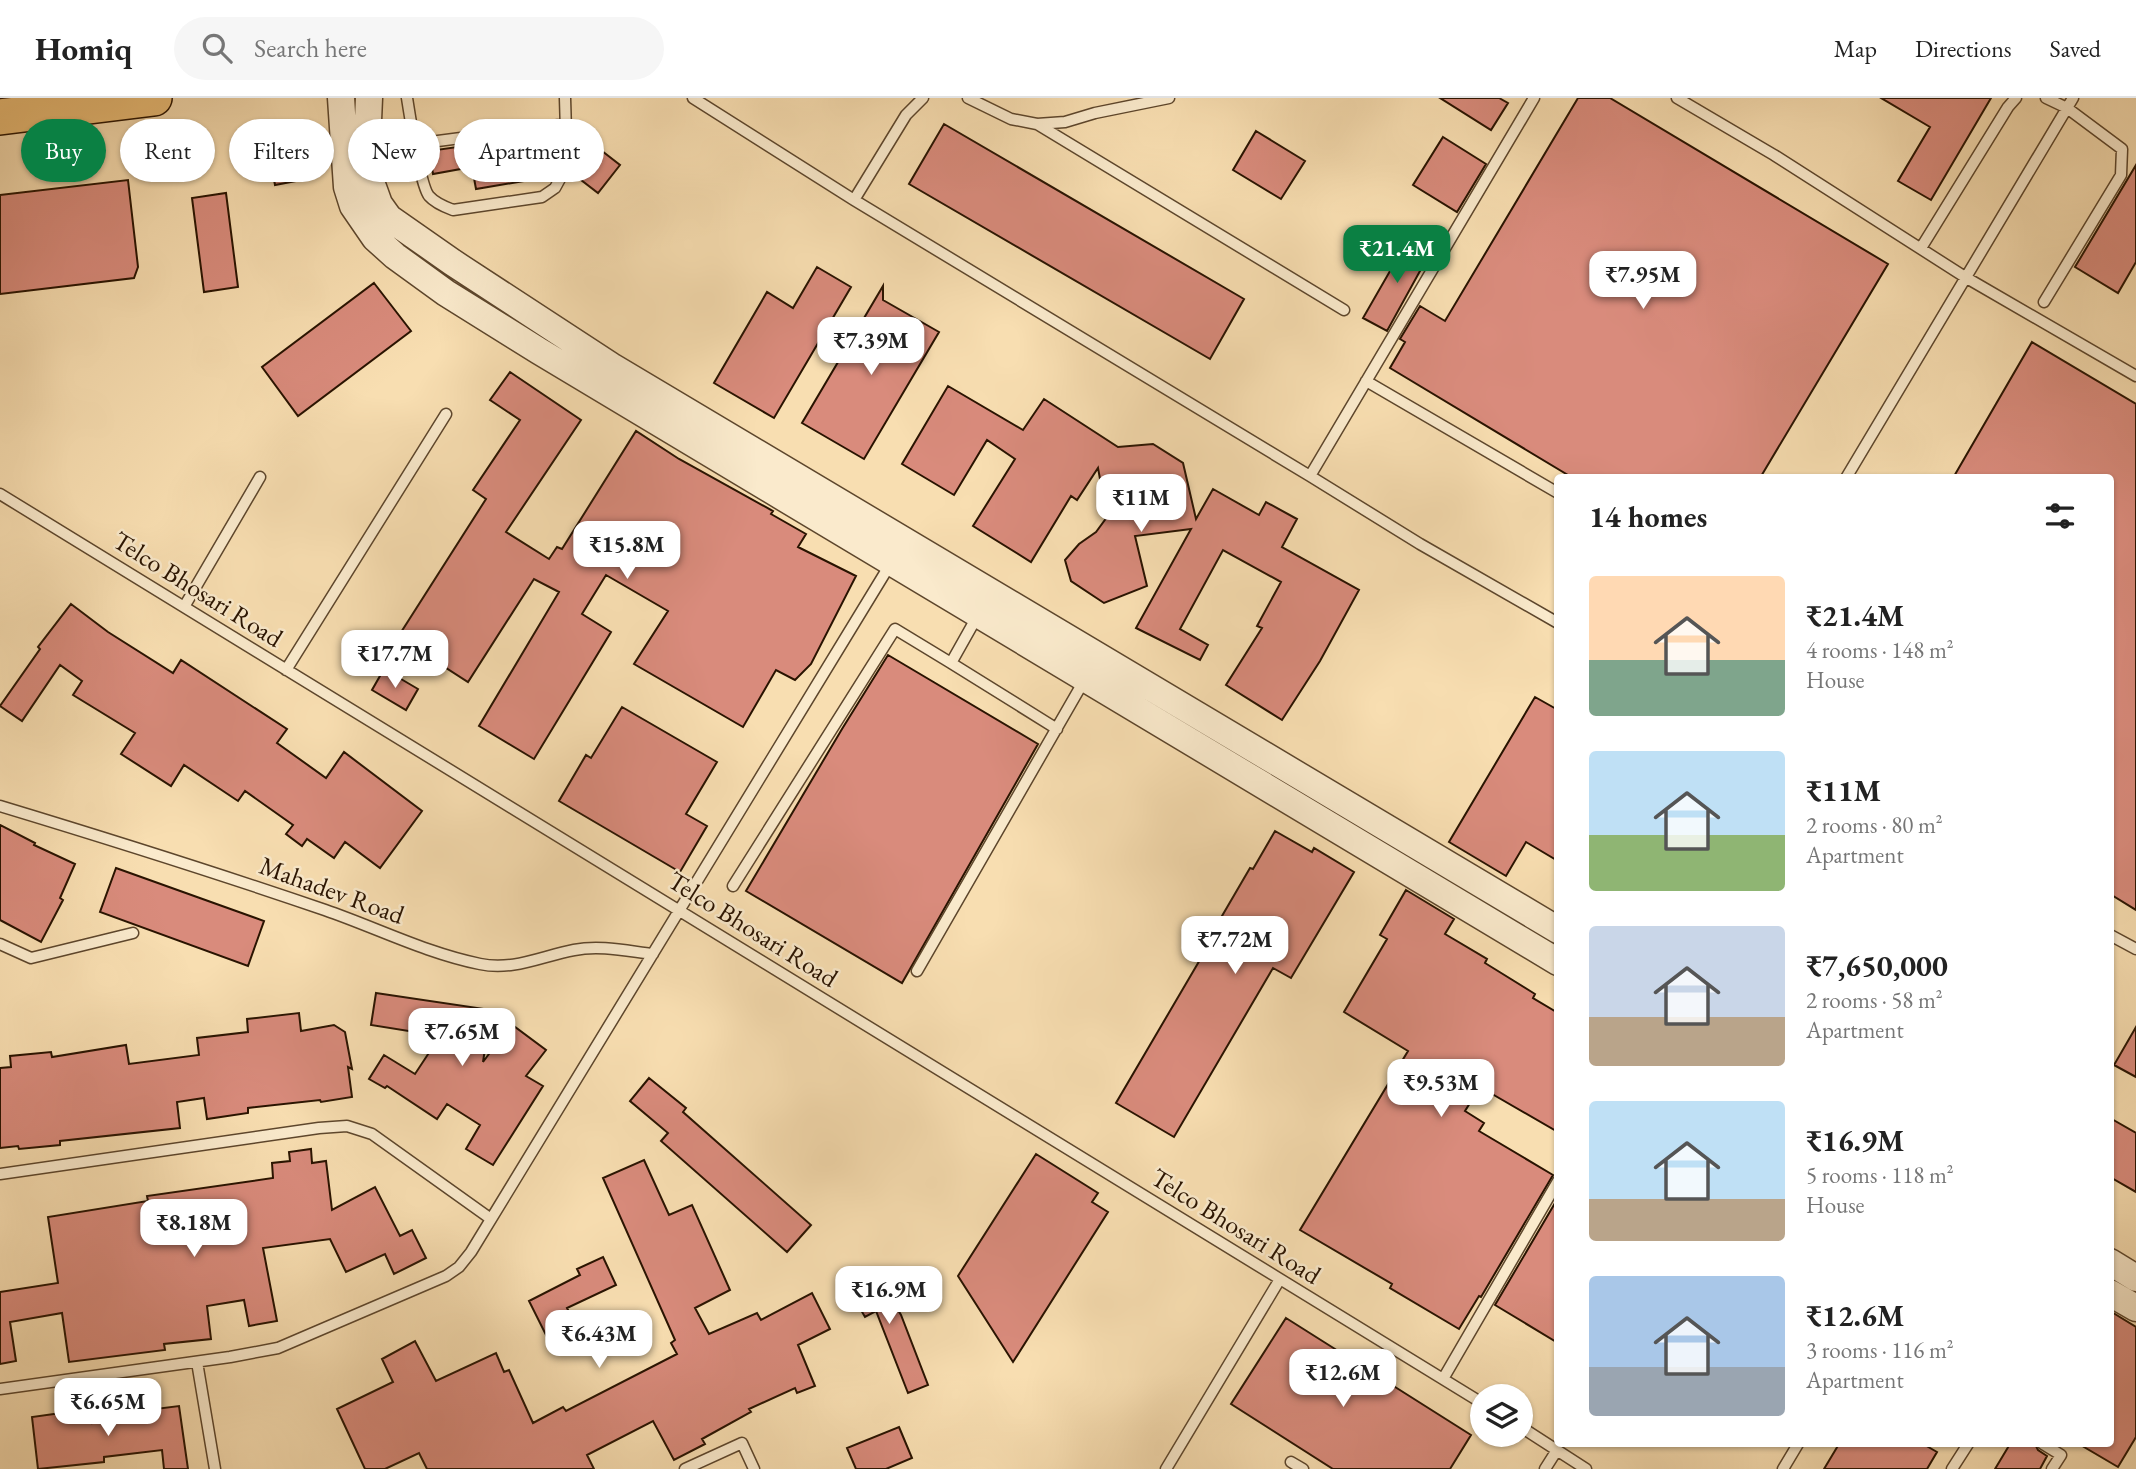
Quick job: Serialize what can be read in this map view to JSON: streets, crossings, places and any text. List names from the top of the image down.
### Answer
{
  "streets": {
    "lane": ["Telco Bhosari Road", "Mahadev Road"]
  },
  "page": {
    "header": "Homiq",
    "search": "Search here",
    "nav": ["Map", "Directions", "Saved"],
    "chip": [
      "Buy",
      "Rent",
      "Filters",
      "New",
      "Apartment"
    ],
    "price": [
      "₹21.4M",
      "₹7.95M",
      "₹7.39M",
      "₹11M",
      "₹15.8M",
      "₹17.7M",
      "₹7.72M",
      "₹7.65M",
      "₹9.53M",
      "₹8.18M",
      "₹16.9M",
      "₹6.43M",
      "₹12.6M",
      "₹6.65M"
    ],
    "heading": "14 homes",
    "list": [
      {
        "name": "₹21.4M",
        "note": "4 rooms · 148 m² · House"
      },
      {
        "name": "₹11M",
        "note": "2 rooms · 80 m² · Apartment"
      },
      {
        "name": "₹7,650,000",
        "note": "2 rooms · 58 m² · Apartment"
      },
      {
        "name": "₹16.9M",
        "note": "5 rooms · 118 m² · House"
      },
      {
        "name": "₹12.6M",
        "note": "3 rooms · 116 m² · Apartment"
      }
    ]
  }
}
